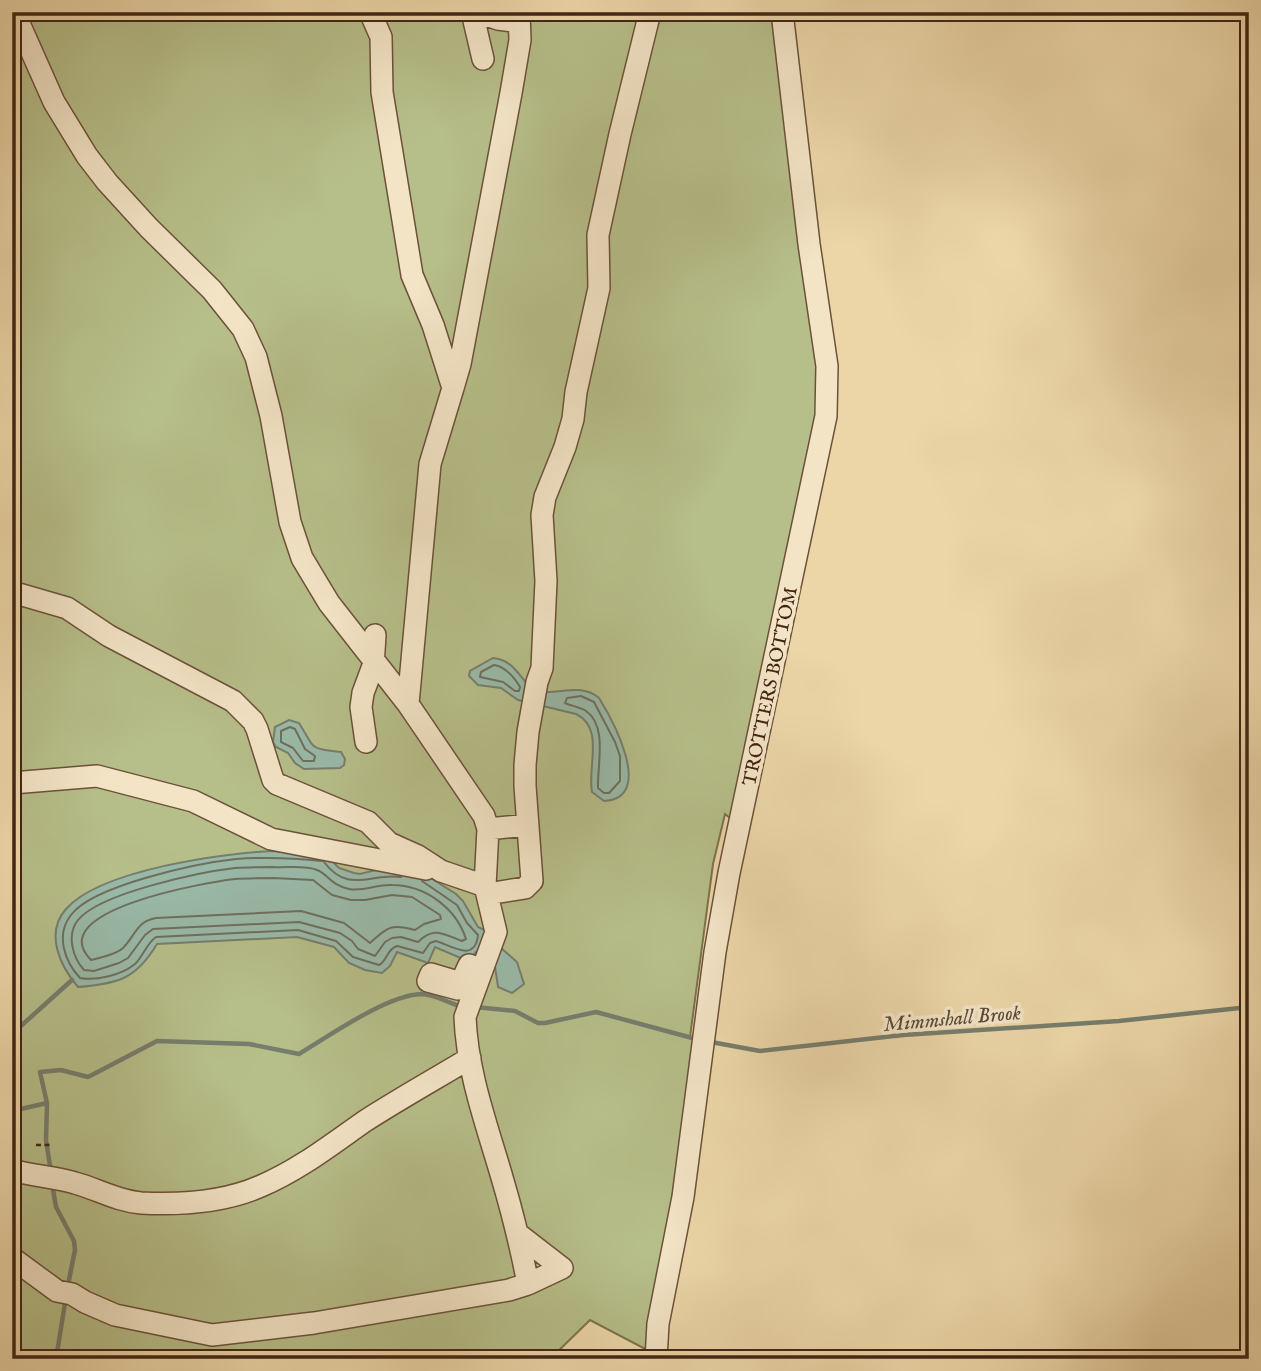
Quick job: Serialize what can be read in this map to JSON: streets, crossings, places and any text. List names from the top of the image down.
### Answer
{
  "streets": {
    "street": ["TROTTERS BOTTOM"]
  },
  "water": ["Mimmshall Brook"]
}
